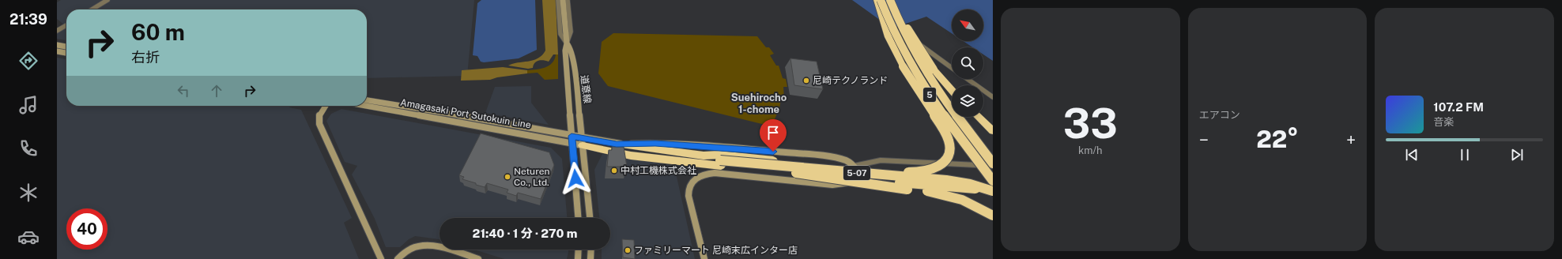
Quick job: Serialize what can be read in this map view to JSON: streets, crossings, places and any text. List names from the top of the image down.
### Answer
{
  "streets": {
    "highway": ["5", "5-07"],
    "street": ["道意線", "Amagasaki Port Sutokuin Line"]
  },
  "crossings": [
    ["道意線", "Amagasaki Port Sutokuin Line"],
    ["道意線", "5-07"],
    ["Amagasaki Port Sutokuin Line", "5-07"]
  ],
  "districts": ["Suehirocho 1-chome"],
  "places": [
    "尼崎テクノランド",
    "中村工機株式会社",
    "Neturen Co., Ltd.",
    "ファミリーマート 尼崎末広インター店"
  ],
  "north": "top left",
  "page": {
    "tabs": "21:39",
    "tile": [
      ["33", "km/h"],
      "エアコン"
    ],
    "turn": ["60 m", "右折"],
    "song": ["107.2 FM", "音楽"],
    "heat": ["−", "22°", "+"],
    "limit": "40",
    "trip": "21:40 · 1 分 · 270 m"
  }
}
